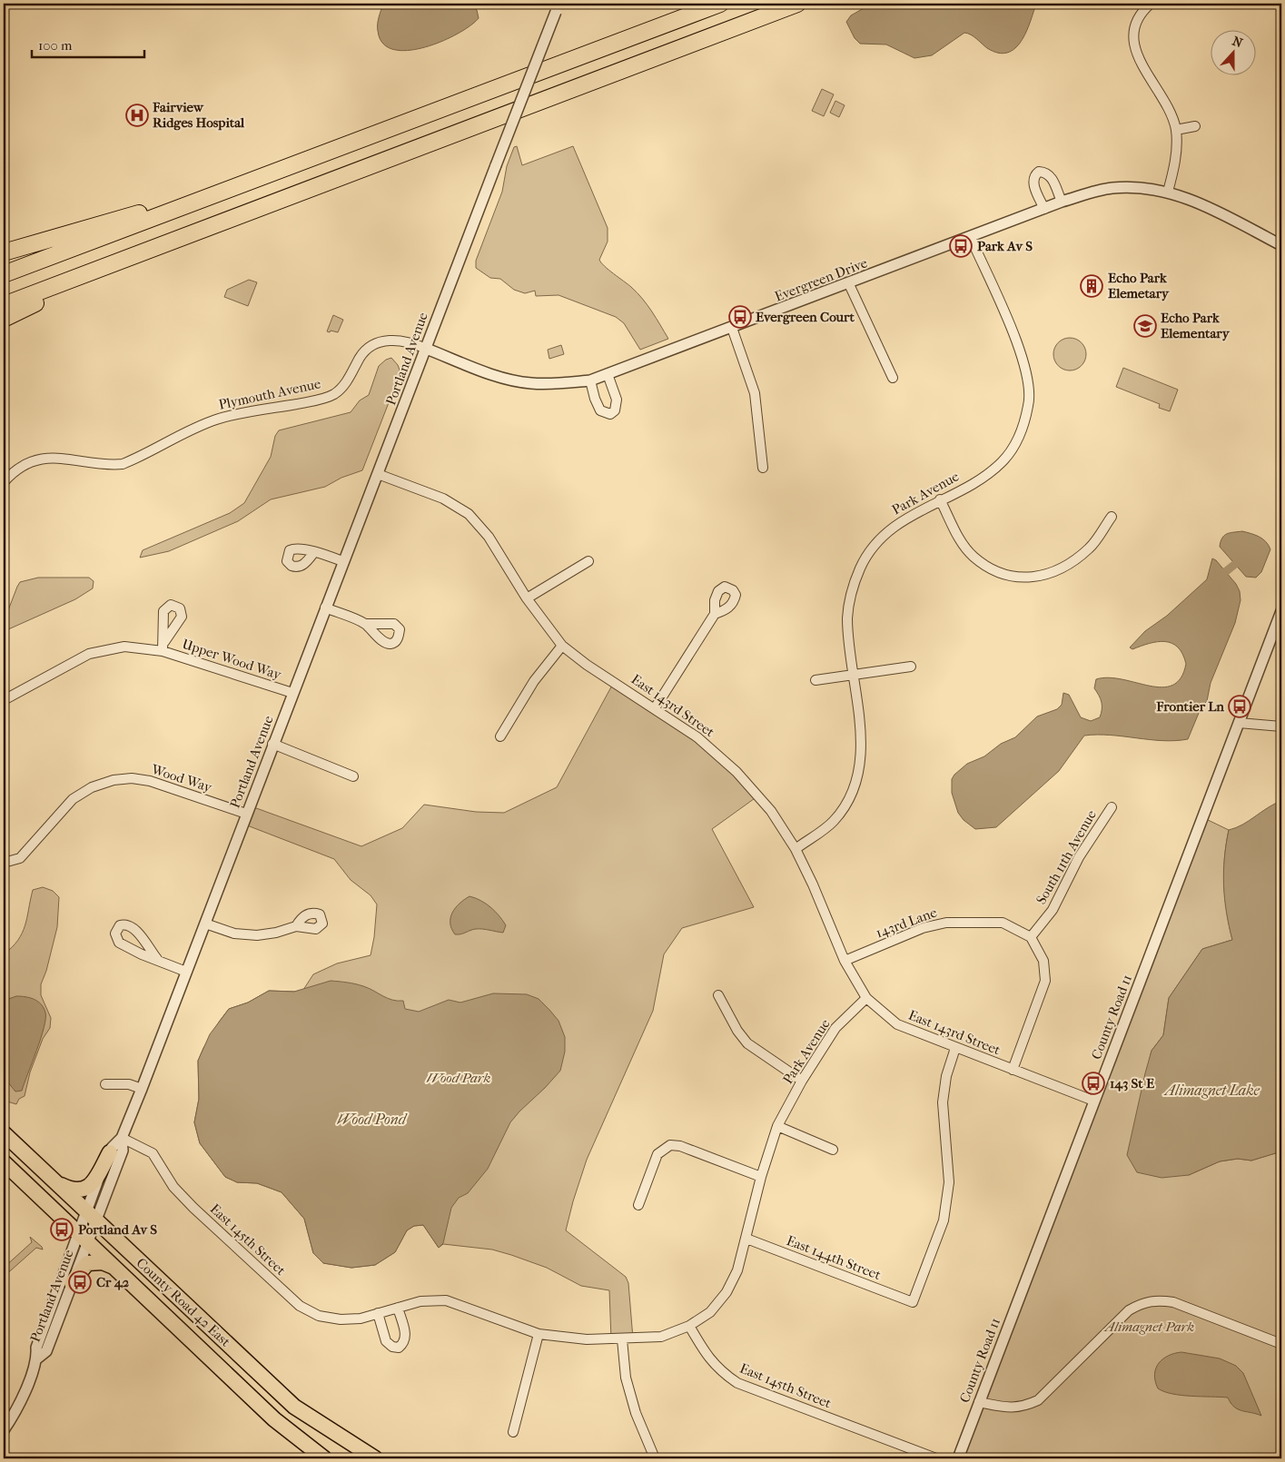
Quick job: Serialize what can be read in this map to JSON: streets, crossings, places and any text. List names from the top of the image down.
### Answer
{
  "streets": {
    "highway": ["County Road 42 East"],
    "street": [
      "Evergreen Drive",
      "Portland Avenue",
      "Plymouth Avenue",
      "Park Avenue",
      "Upper Wood Way",
      "East 143rd Street",
      "Wood Way",
      "South 11th Avenue",
      "143rd Lane",
      "County Road 11",
      "East 145th Street",
      "East 144th Street"
    ]
  },
  "crossings": [
    ["Evergreen Drive", "Portland Avenue"],
    ["Evergreen Drive", "Plymouth Avenue"],
    ["Evergreen Drive", "Park Avenue"],
    ["Portland Avenue", "Plymouth Avenue"],
    ["Portland Avenue", "Upper Wood Way"],
    ["Portland Avenue", "East 143rd Street"],
    ["Portland Avenue", "Wood Way"],
    ["Portland Avenue", "East 145th Street"],
    ["Portland Avenue", "County Road 42 East"],
    ["Park Avenue", "East 143rd Street"],
    ["Park Avenue", "East 144th Street"],
    ["East 143rd Street", "143rd Lane"],
    ["East 143rd Street", "County Road 11"],
    ["East 143rd Street", "East 144th Street"],
    ["South 11th Avenue", "143rd Lane"]
  ],
  "water": ["Alimagnet Lake", "Wood Pond"],
  "parks": ["Wood Park", "Alimagnet Park"],
  "places": {
    "hospital": ["Fairview Ridges Hospital"],
    "bus stop": [
      "Park Av S",
      "Evergreen Court",
      "Frontier Ln",
      "143 St E",
      "Portland Av S",
      "Cr 42"
    ],
    "building": ["Echo Park Elemetary"],
    "school or university": ["Echo Park Elementary"]
  },
  "scale_bar": "100 m",
  "north": "top"
}
